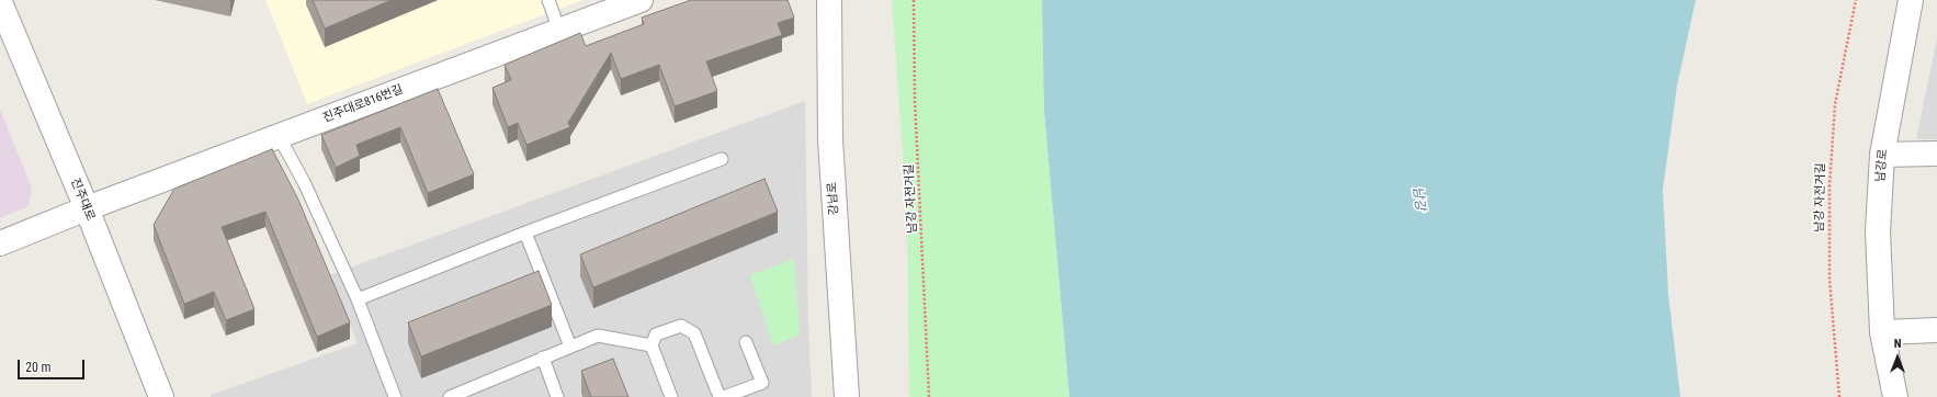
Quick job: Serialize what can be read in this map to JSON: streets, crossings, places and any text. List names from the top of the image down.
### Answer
{
  "streets": {
    "street": [
      "진주대로816번길",
      "남강로",
      "강남로",
      "진주대로"
    ],
    "path": ["남강 자전거길"]
  },
  "crossings": [
    ["진주대로816번길", "진주대로"]
  ],
  "water": ["남강"],
  "scale_bar": "20 m",
  "north": "top"
}
